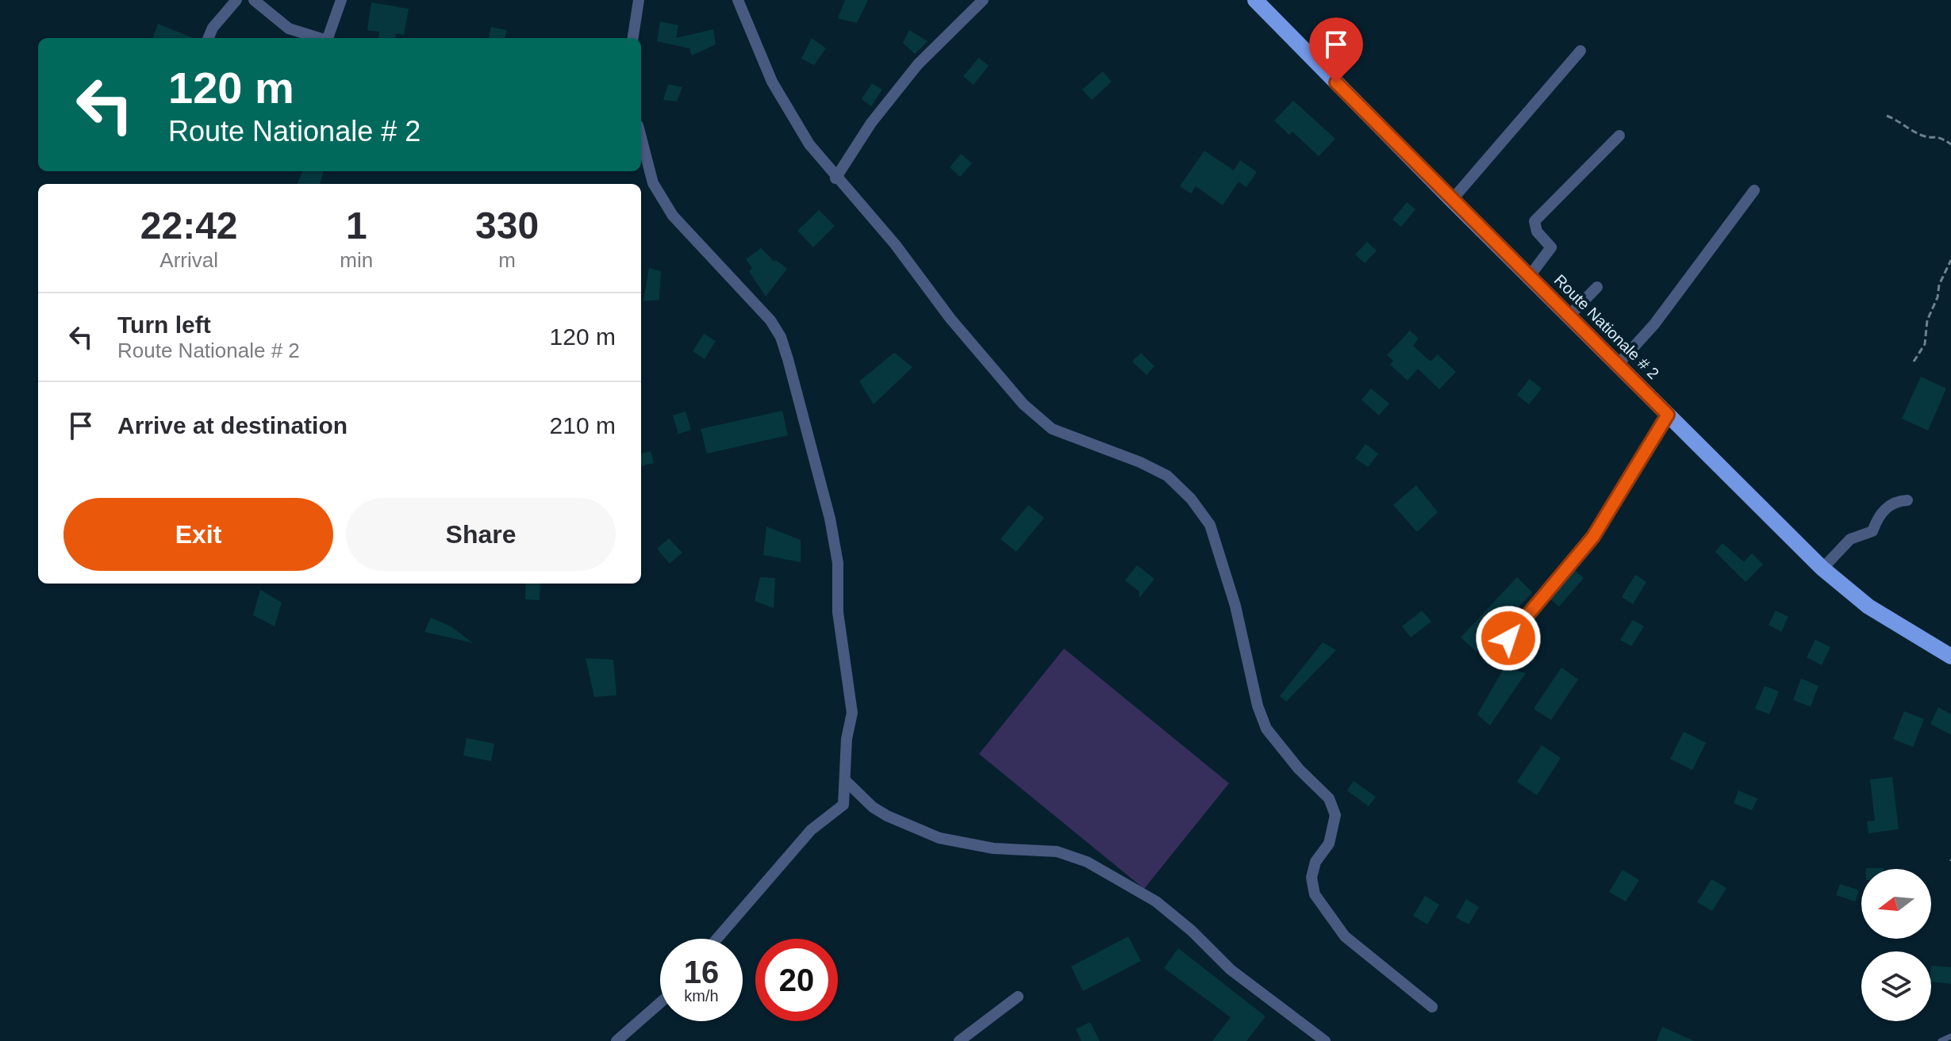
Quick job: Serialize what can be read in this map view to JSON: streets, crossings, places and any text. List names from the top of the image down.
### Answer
{
  "streets": {
    "main road": ["Route Nationale # 2"]
  },
  "north": "left",
  "page": {
    "turn": ["120 m", "Route Nationale # 2"],
    "eta": [
      "22:42",
      "Arrival",
      "1",
      "min",
      "330",
      "m"
    ],
    "list": [
      {
        "name": "Turn left",
        "note": "Route Nationale # 2",
        "value": "120 m"
      },
      {
        "name": "Arrive at destination",
        "value": "210 m"
      }
    ],
    "buttons": ["Exit", "Share"],
    "speed": "16 km/h",
    "limit": "20"
  }
}
